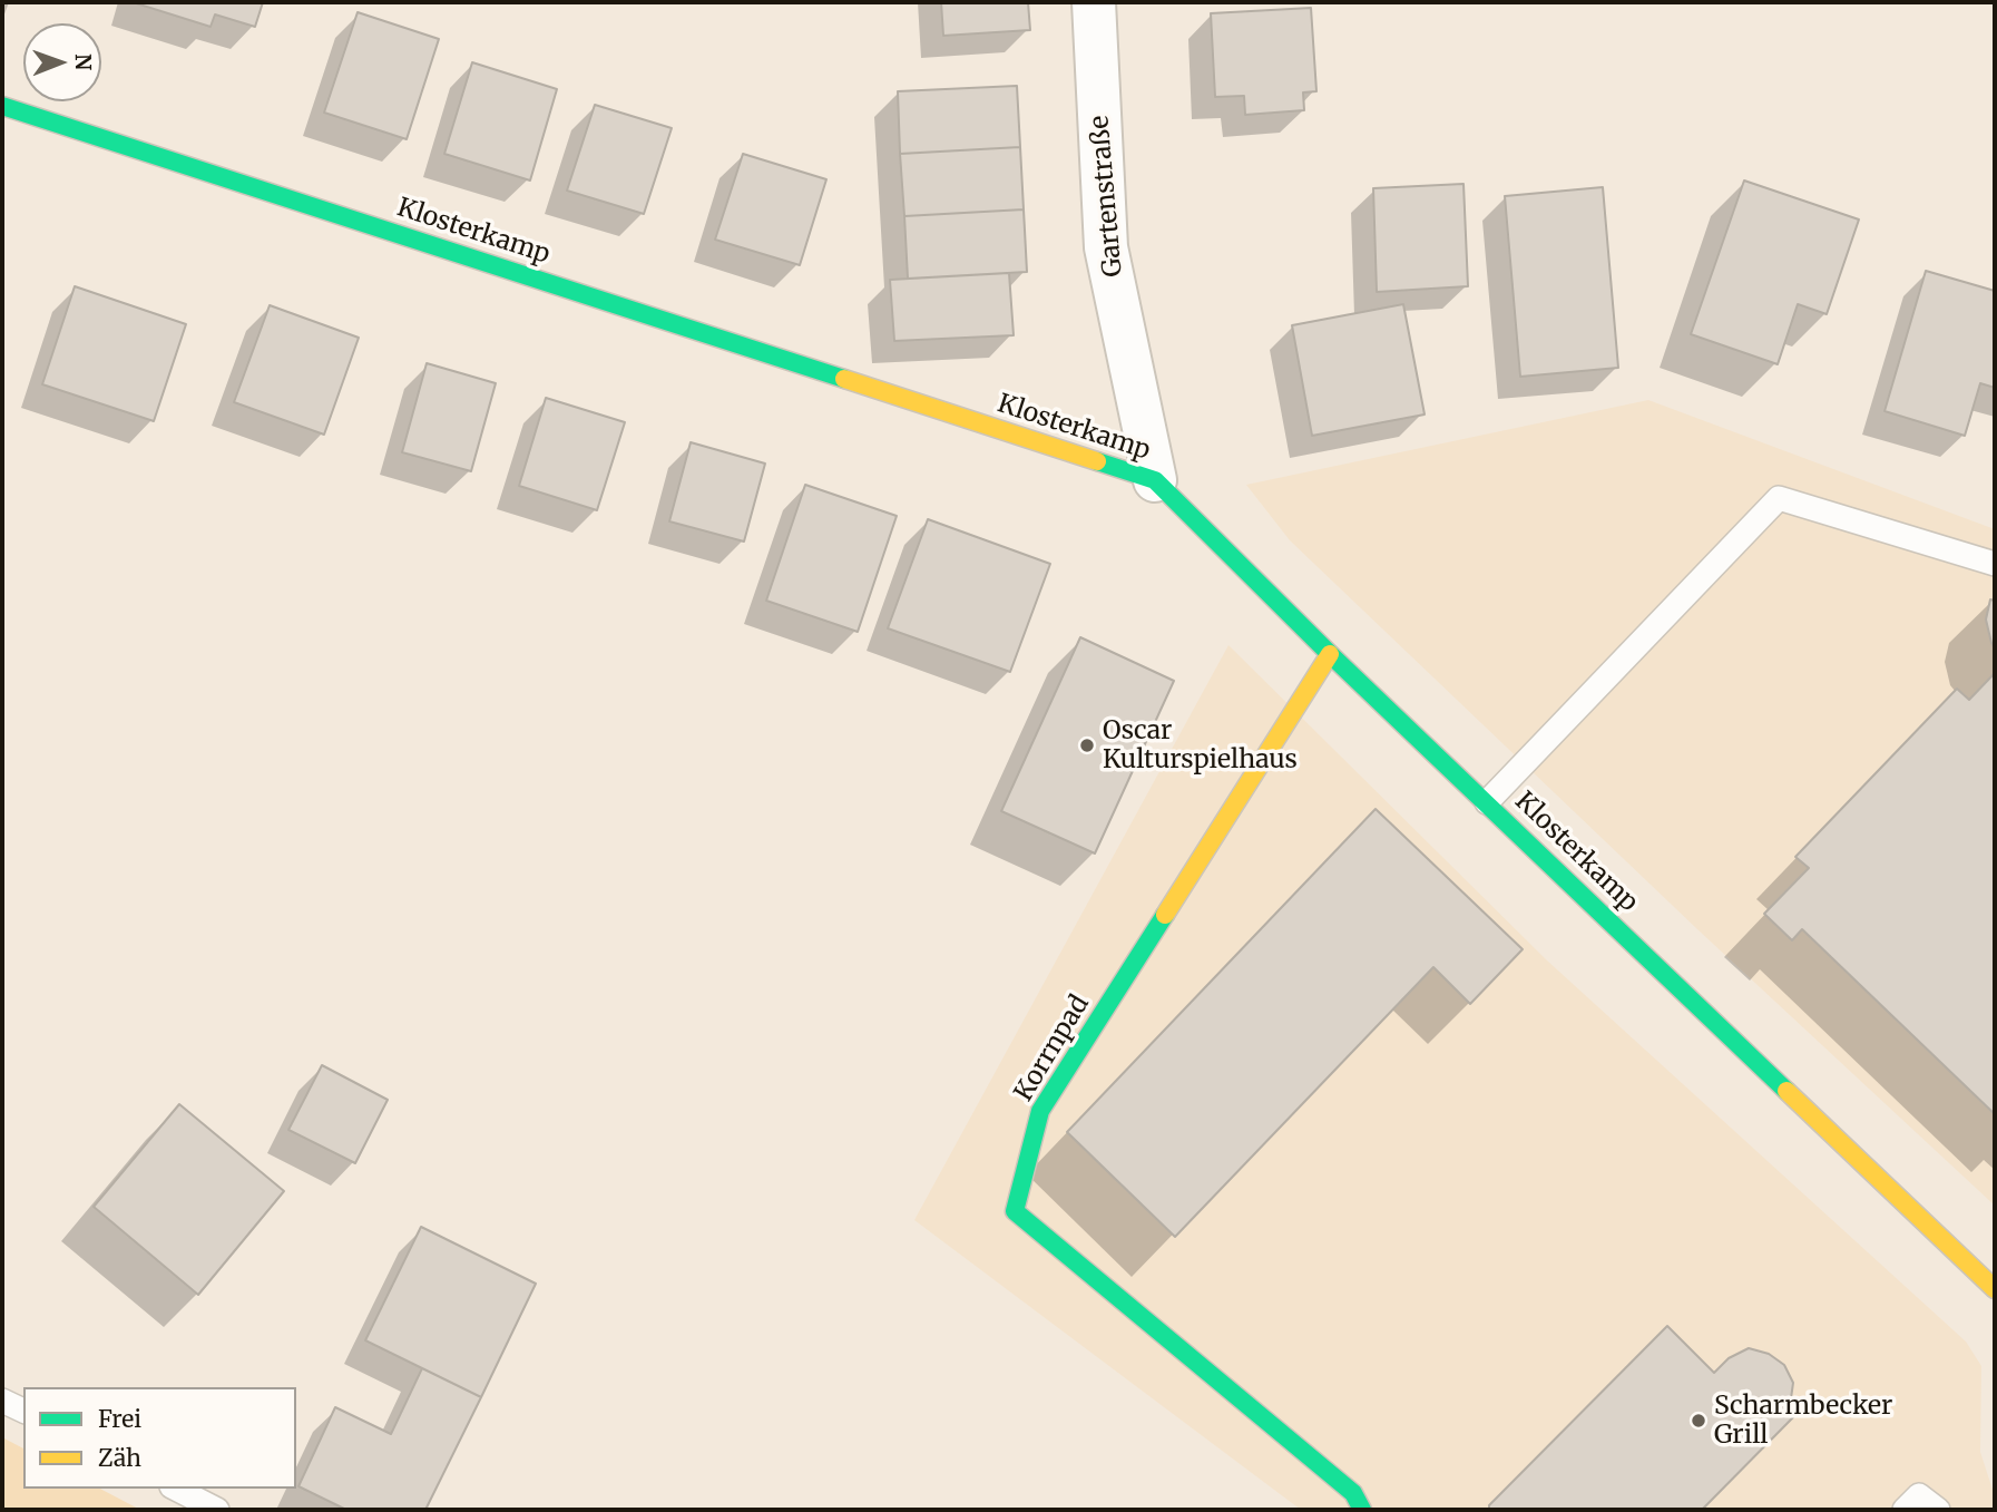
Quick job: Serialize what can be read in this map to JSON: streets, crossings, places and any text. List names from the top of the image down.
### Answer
{
  "streets": {
    "street": ["Gartenstraße", "Klosterkamp", "Korrnpad"]
  },
  "crossings": [
    ["Gartenstraße", "Klosterkamp"],
    ["Klosterkamp", "Korrnpad"]
  ],
  "places": ["Oscar Kulturspielhaus", "Scharmbecker Grill"],
  "legend": ["Frei", "Zäh"],
  "north": "right"
}
